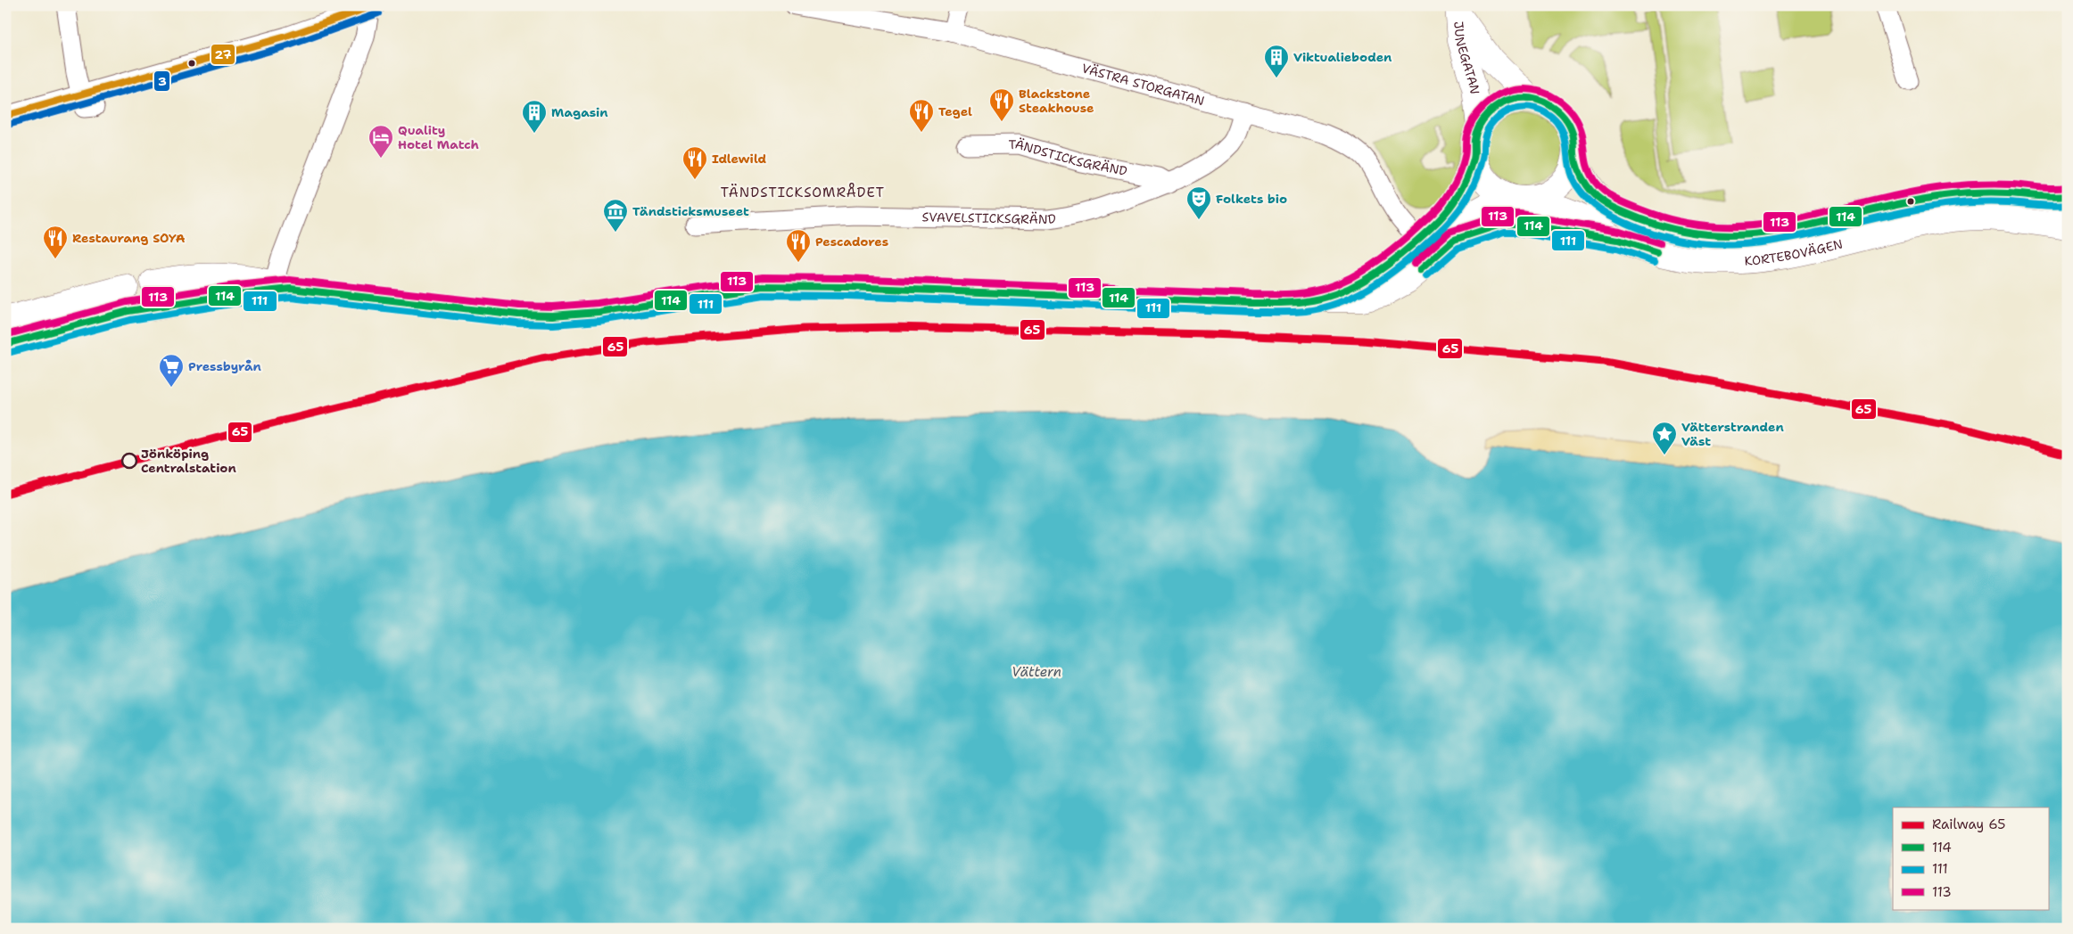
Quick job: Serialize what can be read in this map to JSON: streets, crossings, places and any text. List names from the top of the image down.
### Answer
{
  "streets": {
    "street": [
      "JUNEGATAN",
      "VÄSTRA STORGATAN",
      "TÄNDSTICKSGRÄND",
      "SVAVELSTICKSGRÄND",
      "KORTEBOVÄGEN"
    ]
  },
  "crossings": [
    ["JUNEGATAN", "KORTEBOVÄGEN"],
    ["VÄSTRA STORGATAN", "SVAVELSTICKSGRÄND"],
    ["TÄNDSTICKSGRÄND", "SVAVELSTICKSGRÄND"]
  ],
  "districts": ["TÄNDSTICKSOMRÅDET"],
  "water": ["Vättern"],
  "places": {
    "building": ["Viktualieboden", "Magasin"],
    "restaurant": [
      "Blackstone Steakhouse",
      "Tegel",
      "Idlewild",
      "Restaurang SOYA",
      "Pescadores"
    ],
    "hotel": ["Quality Hotel Match"],
    "theatre": ["Folkets bio"],
    "museum": ["Tändsticksmuseet"],
    "supermarket": ["Pressbyrån"],
    "place": ["Vätterstranden Väst"],
    "other": ["Jönköping Centralstation"]
  },
  "lines": [
    "transit line 27",
    "transit line 3",
    "transit line 113",
    "transit line 114",
    "transit line 111",
    "rail line 65"
  ],
  "legend": [
    "Railway 65",
    "114",
    "111",
    "113"
  ]
}
